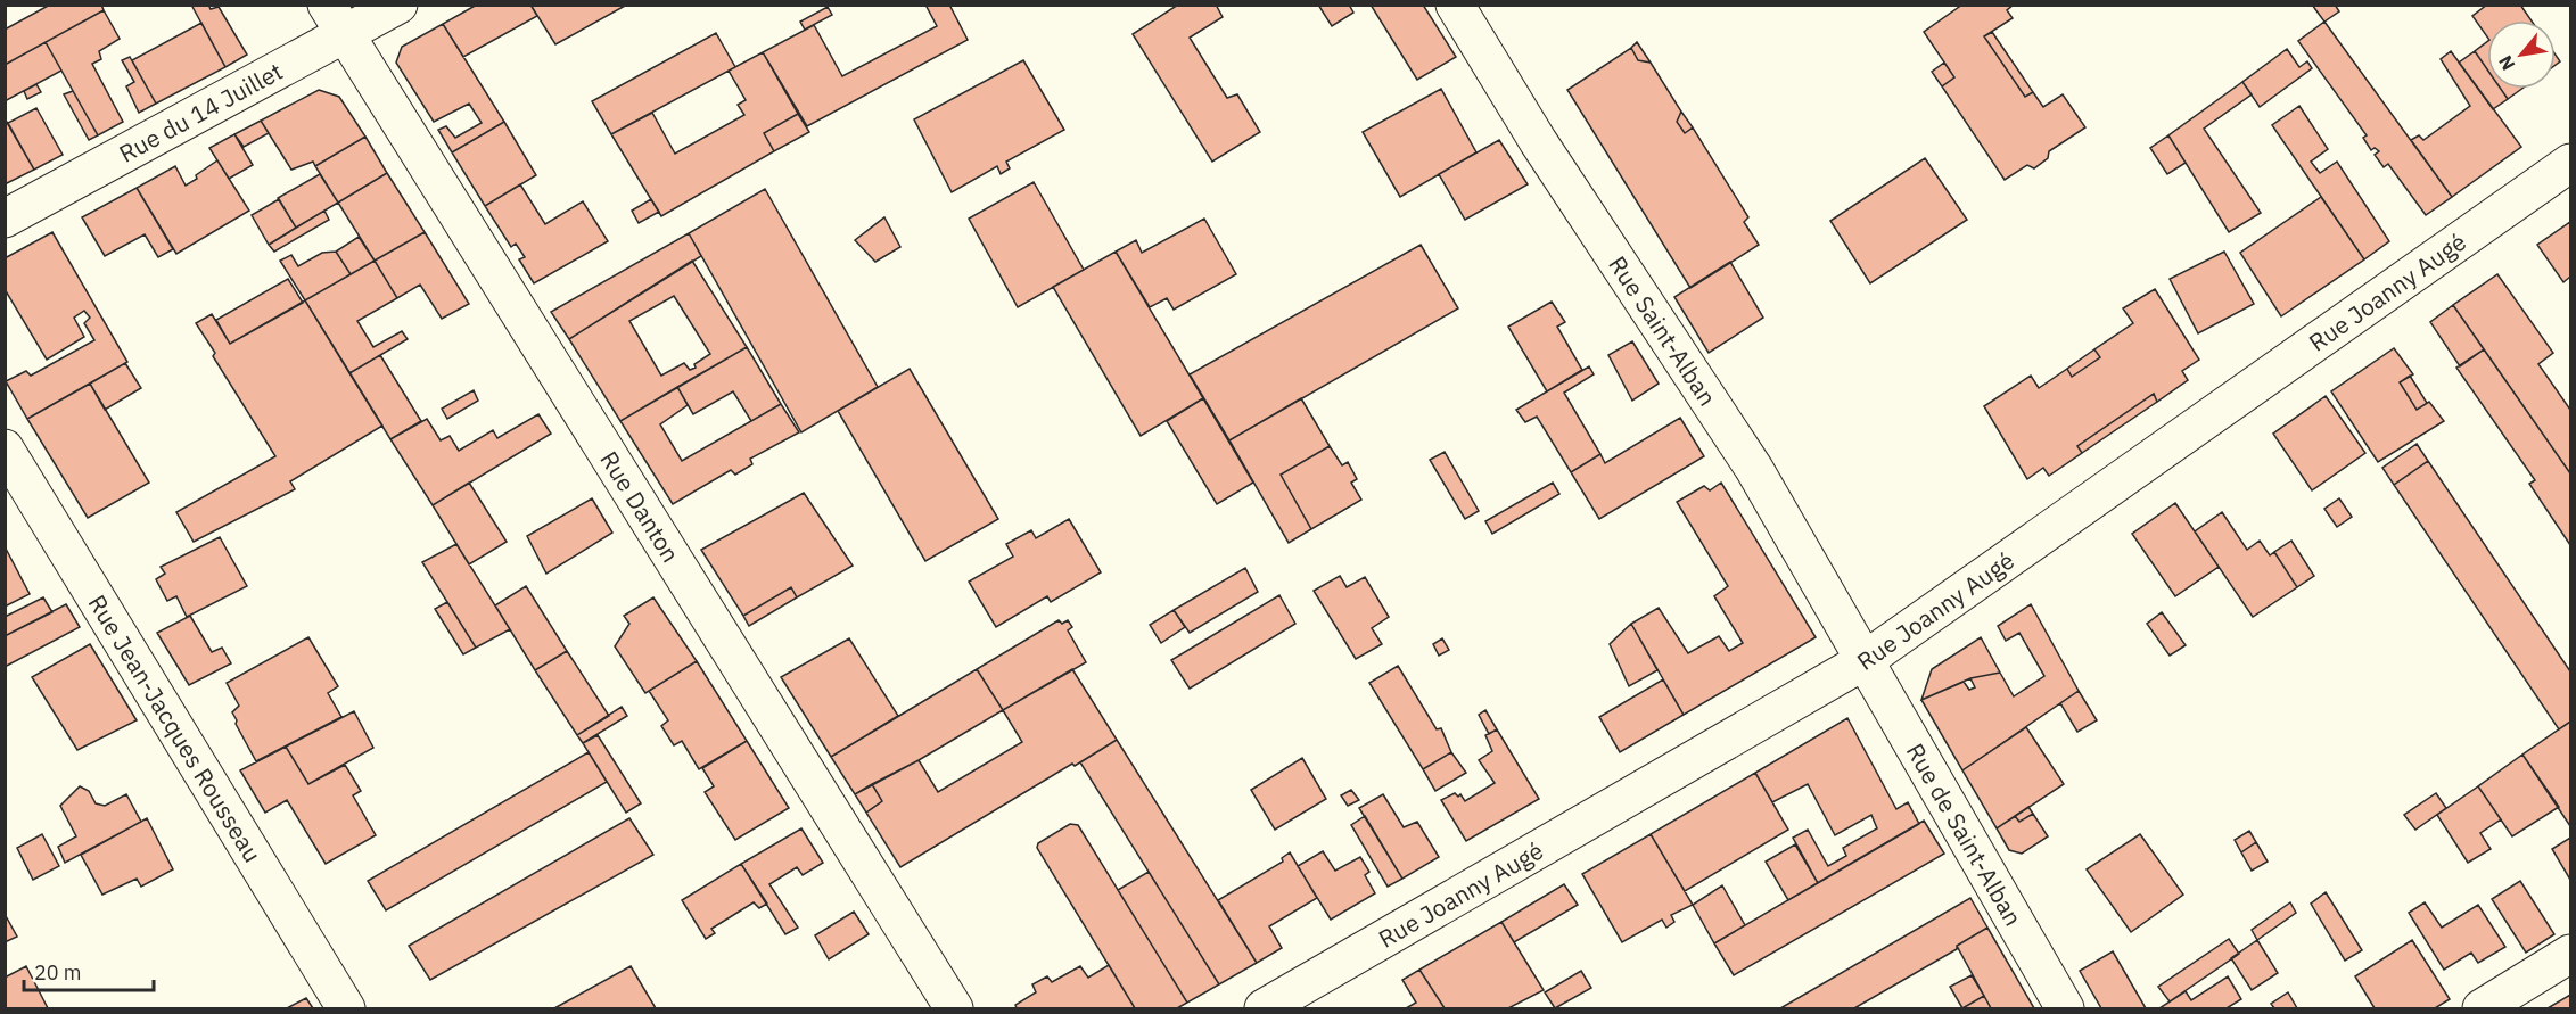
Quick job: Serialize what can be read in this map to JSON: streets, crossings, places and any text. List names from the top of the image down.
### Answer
{
  "streets": {
    "street": [
      "Rue du 14 Juillet",
      "Rue Joanny Augé",
      "Rue Saint-Alban",
      "Rue Danton",
      "Rue Jean-Jacques Rousseau",
      "Rue de Saint-Alban"
    ]
  },
  "crossings": [
    ["Rue du 14 Juillet", "Rue Danton"],
    ["Rue Joanny Augé", "Rue Saint-Alban"],
    ["Rue Joanny Augé", "Rue de Saint-Alban"],
    ["Rue Saint-Alban", "Rue de Saint-Alban"]
  ],
  "scale_bar": "20 m",
  "north": "bottom left"
}
